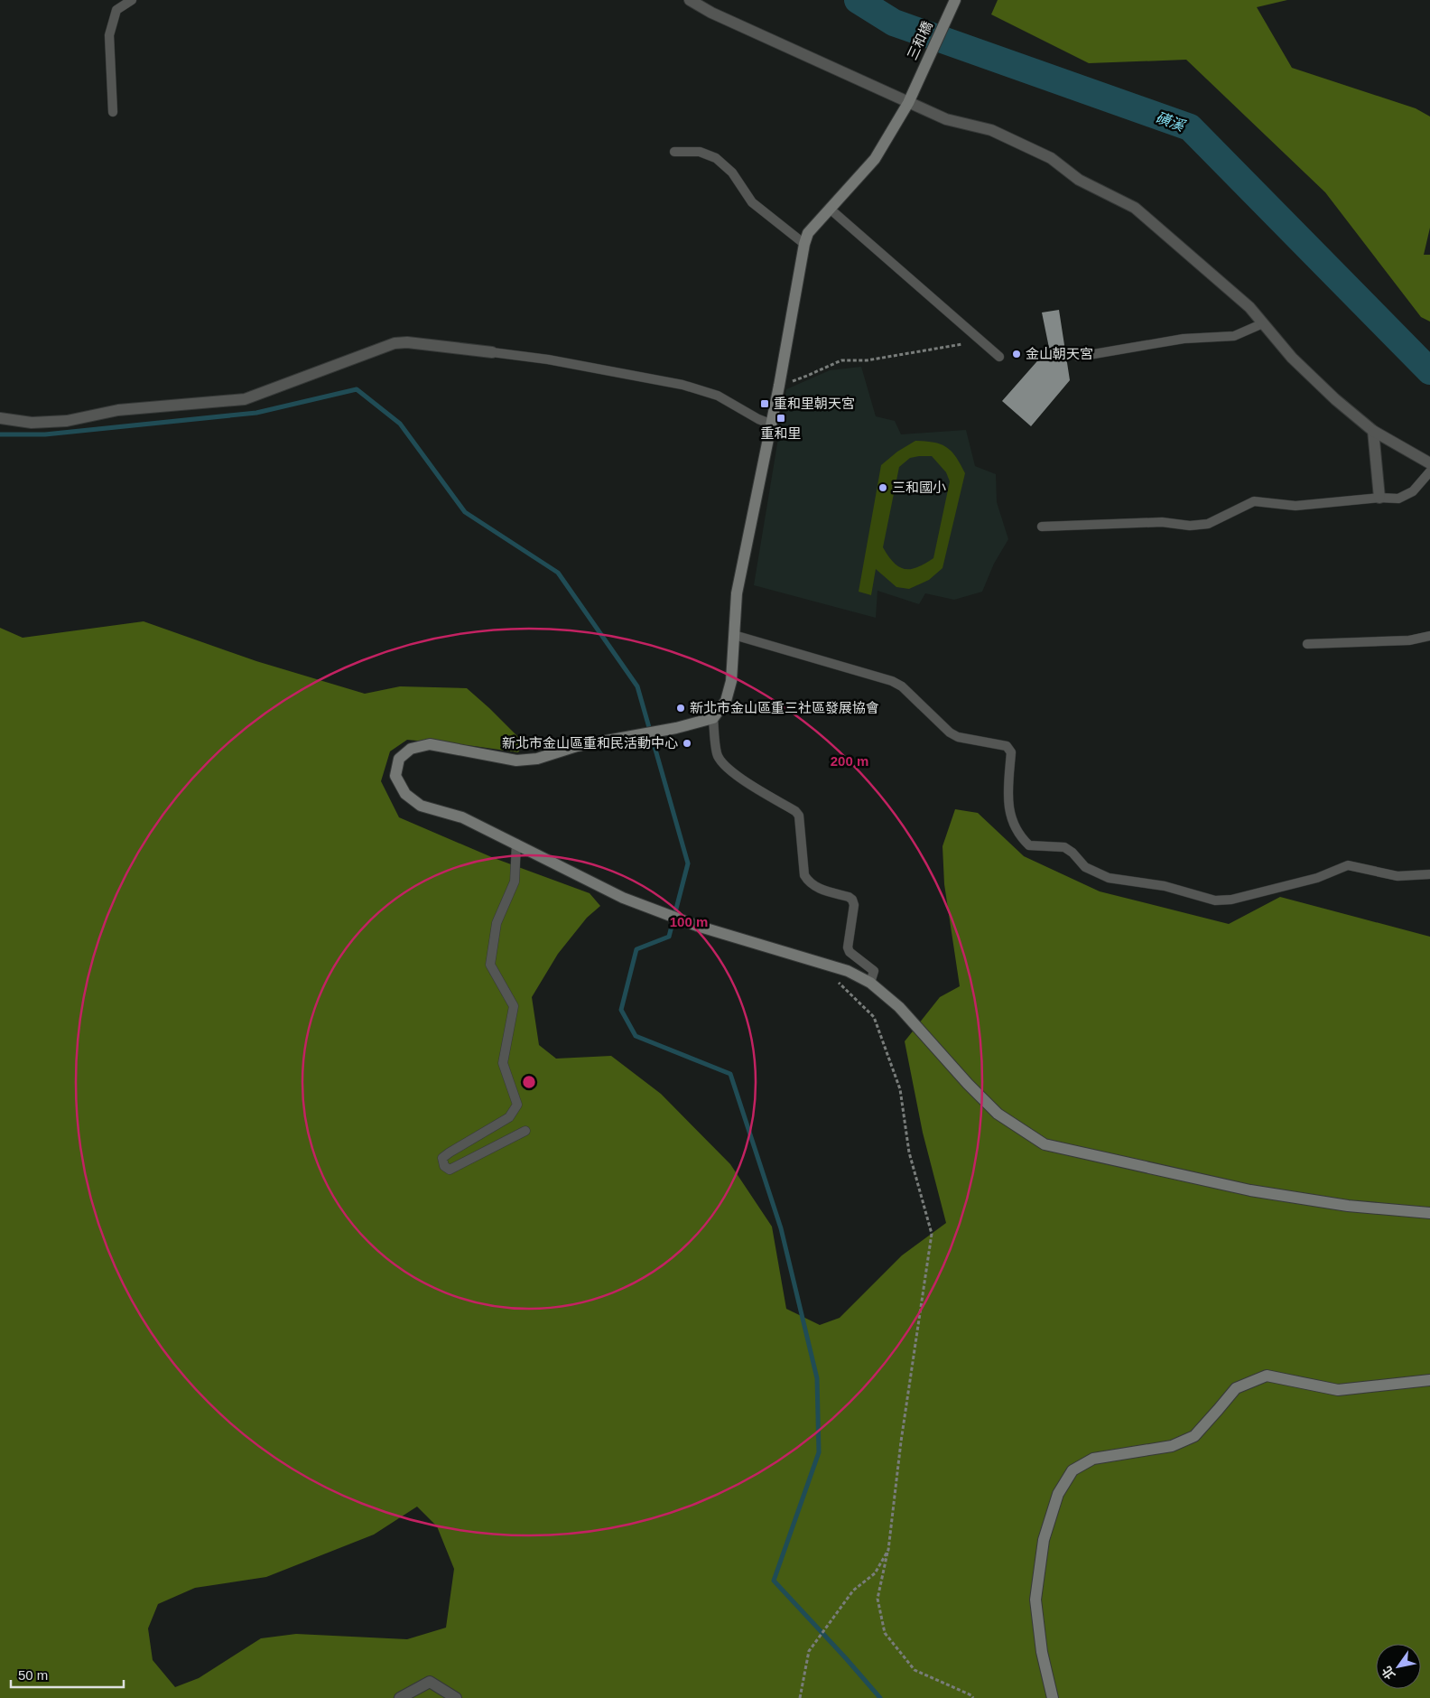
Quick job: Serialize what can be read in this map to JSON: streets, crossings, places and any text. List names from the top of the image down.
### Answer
{
  "streets": {
    "street": ["三和橋"]
  },
  "water": ["磺溪"],
  "places": {
    "other": [
      "金山朝天宮",
      "三和國小",
      "新北市金山區重三社區發展協會",
      "新北市金山區重和民活動中心"
    ],
    "transit": ["重和里朝天宮", "重和里"]
  },
  "scale_bar": "50 m",
  "north": "bottom left",
  "rings": ["200 m", "100 m"]
}
